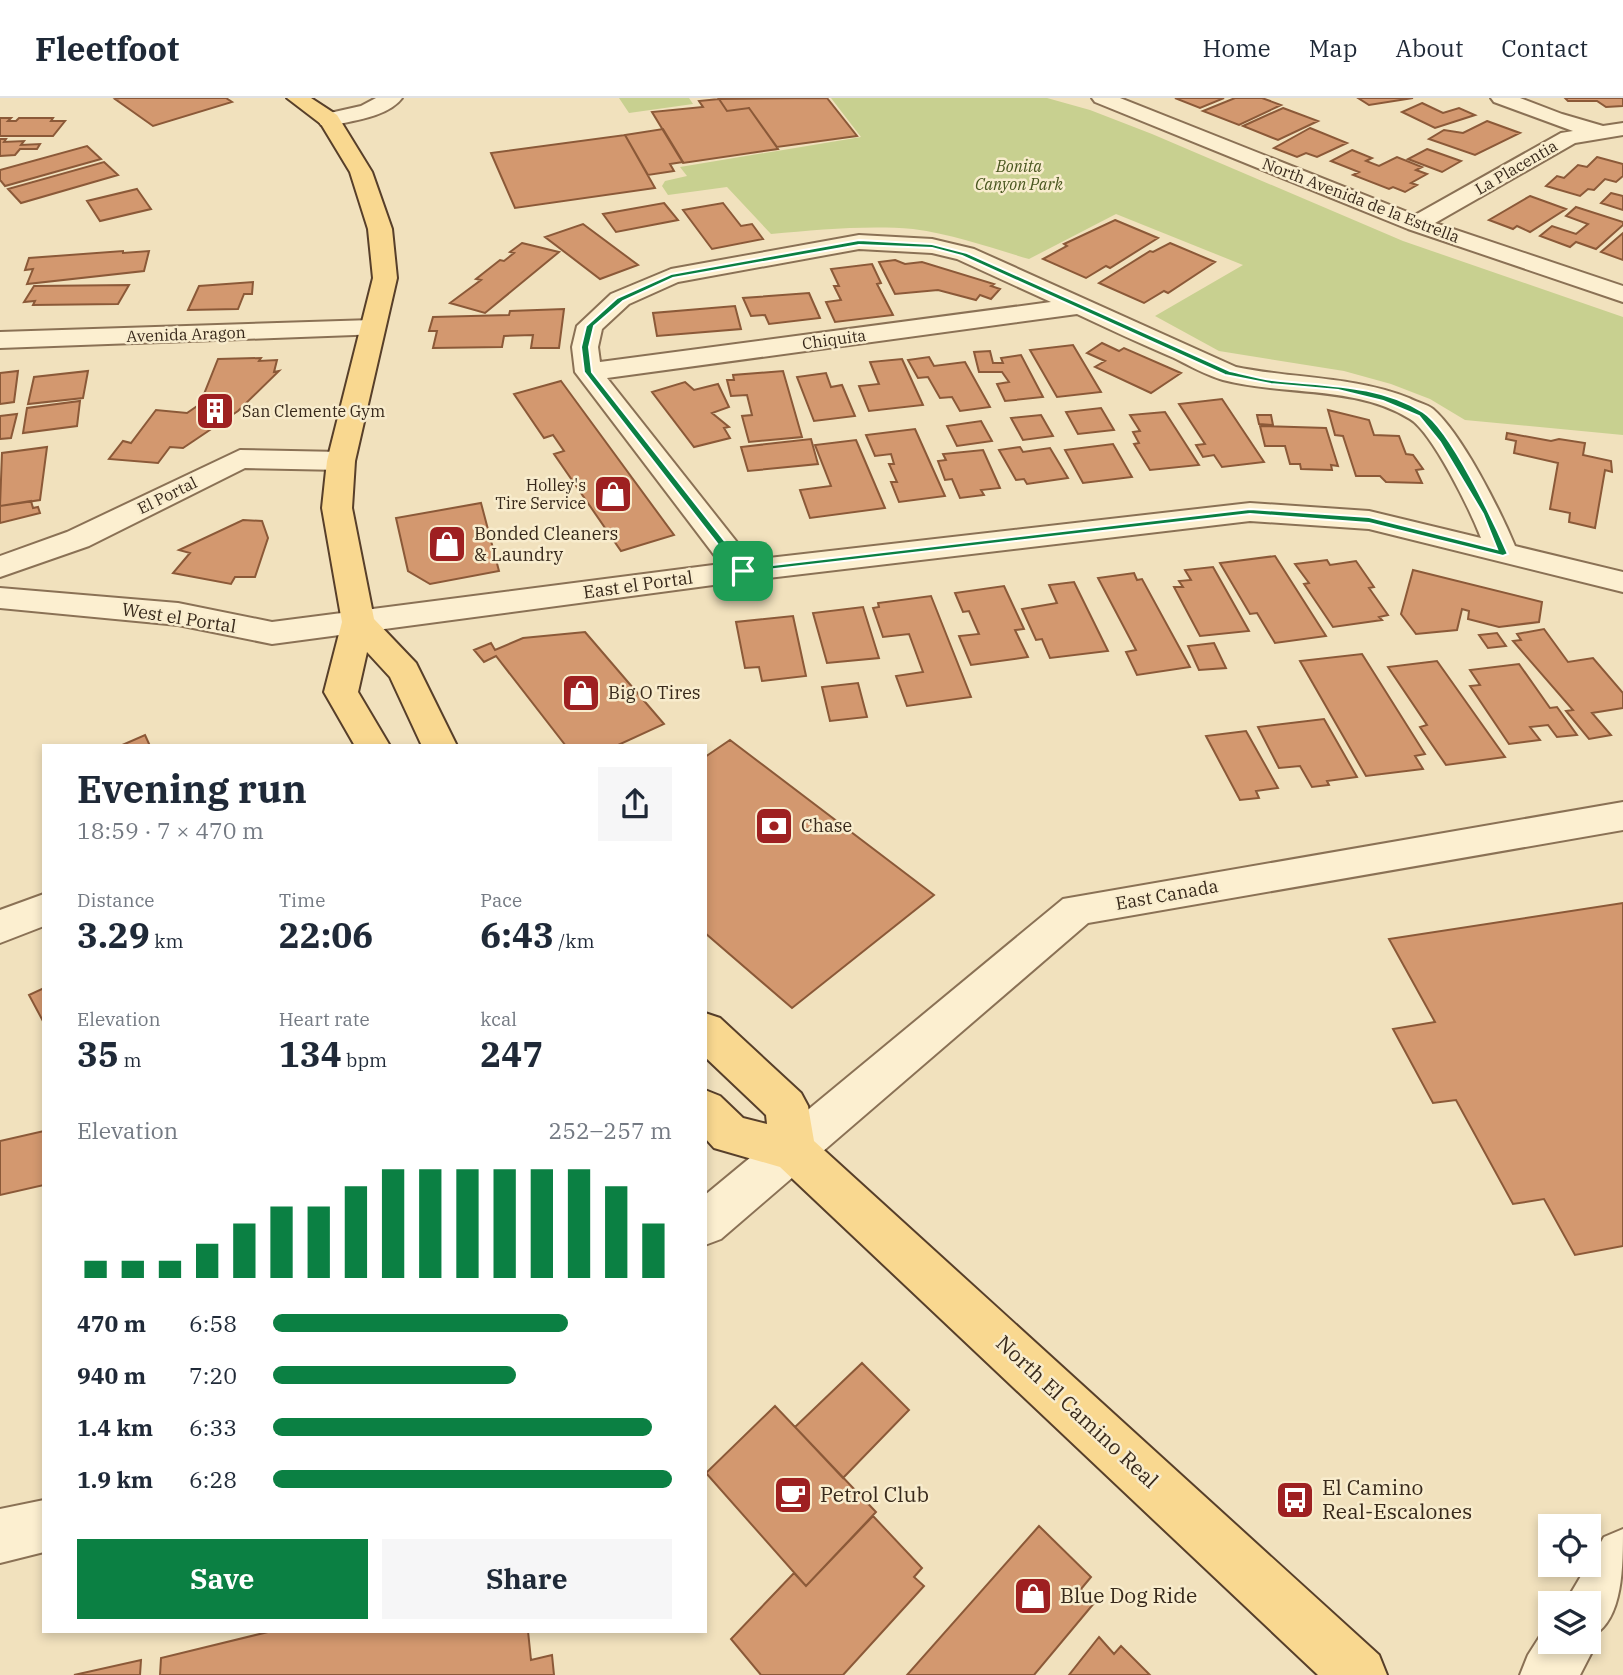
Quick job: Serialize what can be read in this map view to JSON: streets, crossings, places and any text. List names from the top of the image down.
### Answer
{
  "streets": {
    "main road": ["North El Camino Real"],
    "street": [
      "La Placentia",
      "North Avenida de la Estrella",
      "Avenida Aragon",
      "Chiquita",
      "El Portal",
      "East el Portal",
      "West el Portal",
      "East Canada"
    ]
  },
  "crossings": [
    ["La Placentia", "North Avenida de la Estrella"],
    ["East el Portal", "West el Portal"],
    ["East Canada", "North El Camino Real"]
  ],
  "parks": ["Bonita Canyon Park"],
  "places": {
    "building": ["San Clemente Gym"],
    "shop": [
      "Holley's Tire Service",
      "Bonded Cleaners & Laundry",
      "Big O Tires",
      "Blue Dog Ride"
    ],
    "bank": ["Chase"],
    "cafe": ["Petrol Club"],
    "bus stop": ["El Camino Real-Escalones"]
  },
  "page": {
    "header": "Fleetfoot",
    "nav": [
      "Home",
      "Map",
      "About",
      "Contact"
    ],
    "heading": ["Evening run", "18:59 · 7 × 470 m"],
    "stats": [
      ["Distance", "3.29 km"],
      ["Time", "22:06"],
      ["Pace", "6:43 /km"],
      ["Elevation", "35 m"],
      ["Heart rate", "134 bpm"],
      ["kcal", "247"]
    ],
    "chart": ["Elevation", "252–257 m"],
    "list": [
      {
        "name": "470 m",
        "note": "6:58"
      },
      {
        "name": "940 m",
        "note": "7:20"
      },
      {
        "name": "1.4 km",
        "note": "6:33"
      },
      {
        "name": "1.9 km",
        "note": "6:28"
      }
    ],
    "buttons": ["Save", "Share"]
  }
}
